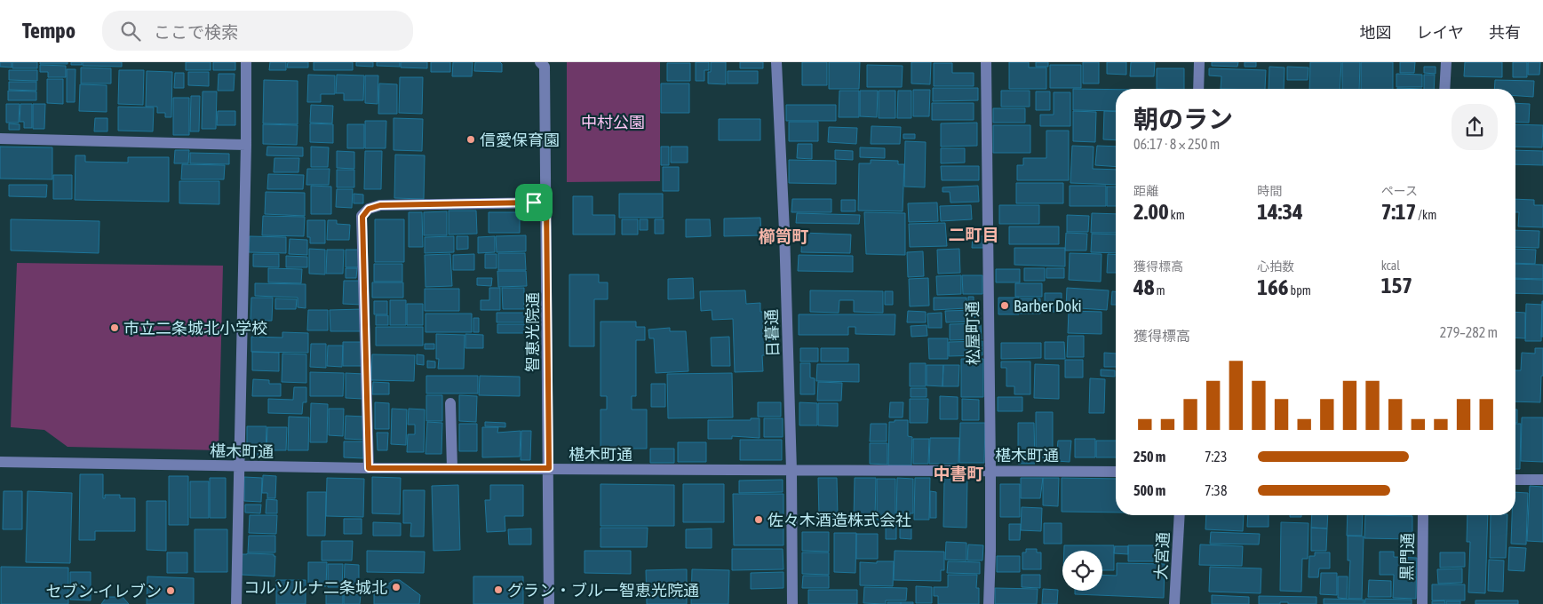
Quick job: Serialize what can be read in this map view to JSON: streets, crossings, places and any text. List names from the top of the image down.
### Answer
{
  "streets": {
    "street": [
      "智恵光院通",
      "日暮通",
      "松屋町通",
      "椹木町通",
      "大宮通",
      "黒門通"
    ]
  },
  "crossings": [
    ["智恵光院通", "椹木町通"],
    ["日暮通", "椹木町通"],
    ["松屋町通", "椹木町通"]
  ],
  "districts": ["二町目", "櫛笥町", "中書町"],
  "parks": ["中村公園"],
  "places": [
    "信愛保育園",
    "Barber Doki",
    "市立二条城北小学校",
    "佐々木酒造株式会社",
    "コルソルナ二条城北",
    "グラン・ブルー智恵光院通",
    "セブン-イレブン"
  ],
  "page": {
    "header": "Tempo",
    "search": "ここで検索",
    "nav": ["地図", "レイヤ", "共有"],
    "heading": ["朝のラン", "06:17 · 8 × 250 m"],
    "stats": [
      ["距離", "2.00 km"],
      ["時間", "14:34"],
      ["ペース", "7:17 /km"],
      ["獲得標高", "48 m"],
      ["心拍数", "166 bpm"],
      ["kcal", "157"]
    ],
    "chart": ["獲得標高", "279–282 m"],
    "list": [
      {
        "name": "250 m",
        "note": "7:23"
      },
      {
        "name": "500 m",
        "note": "7:38"
      }
    ]
  }
}
